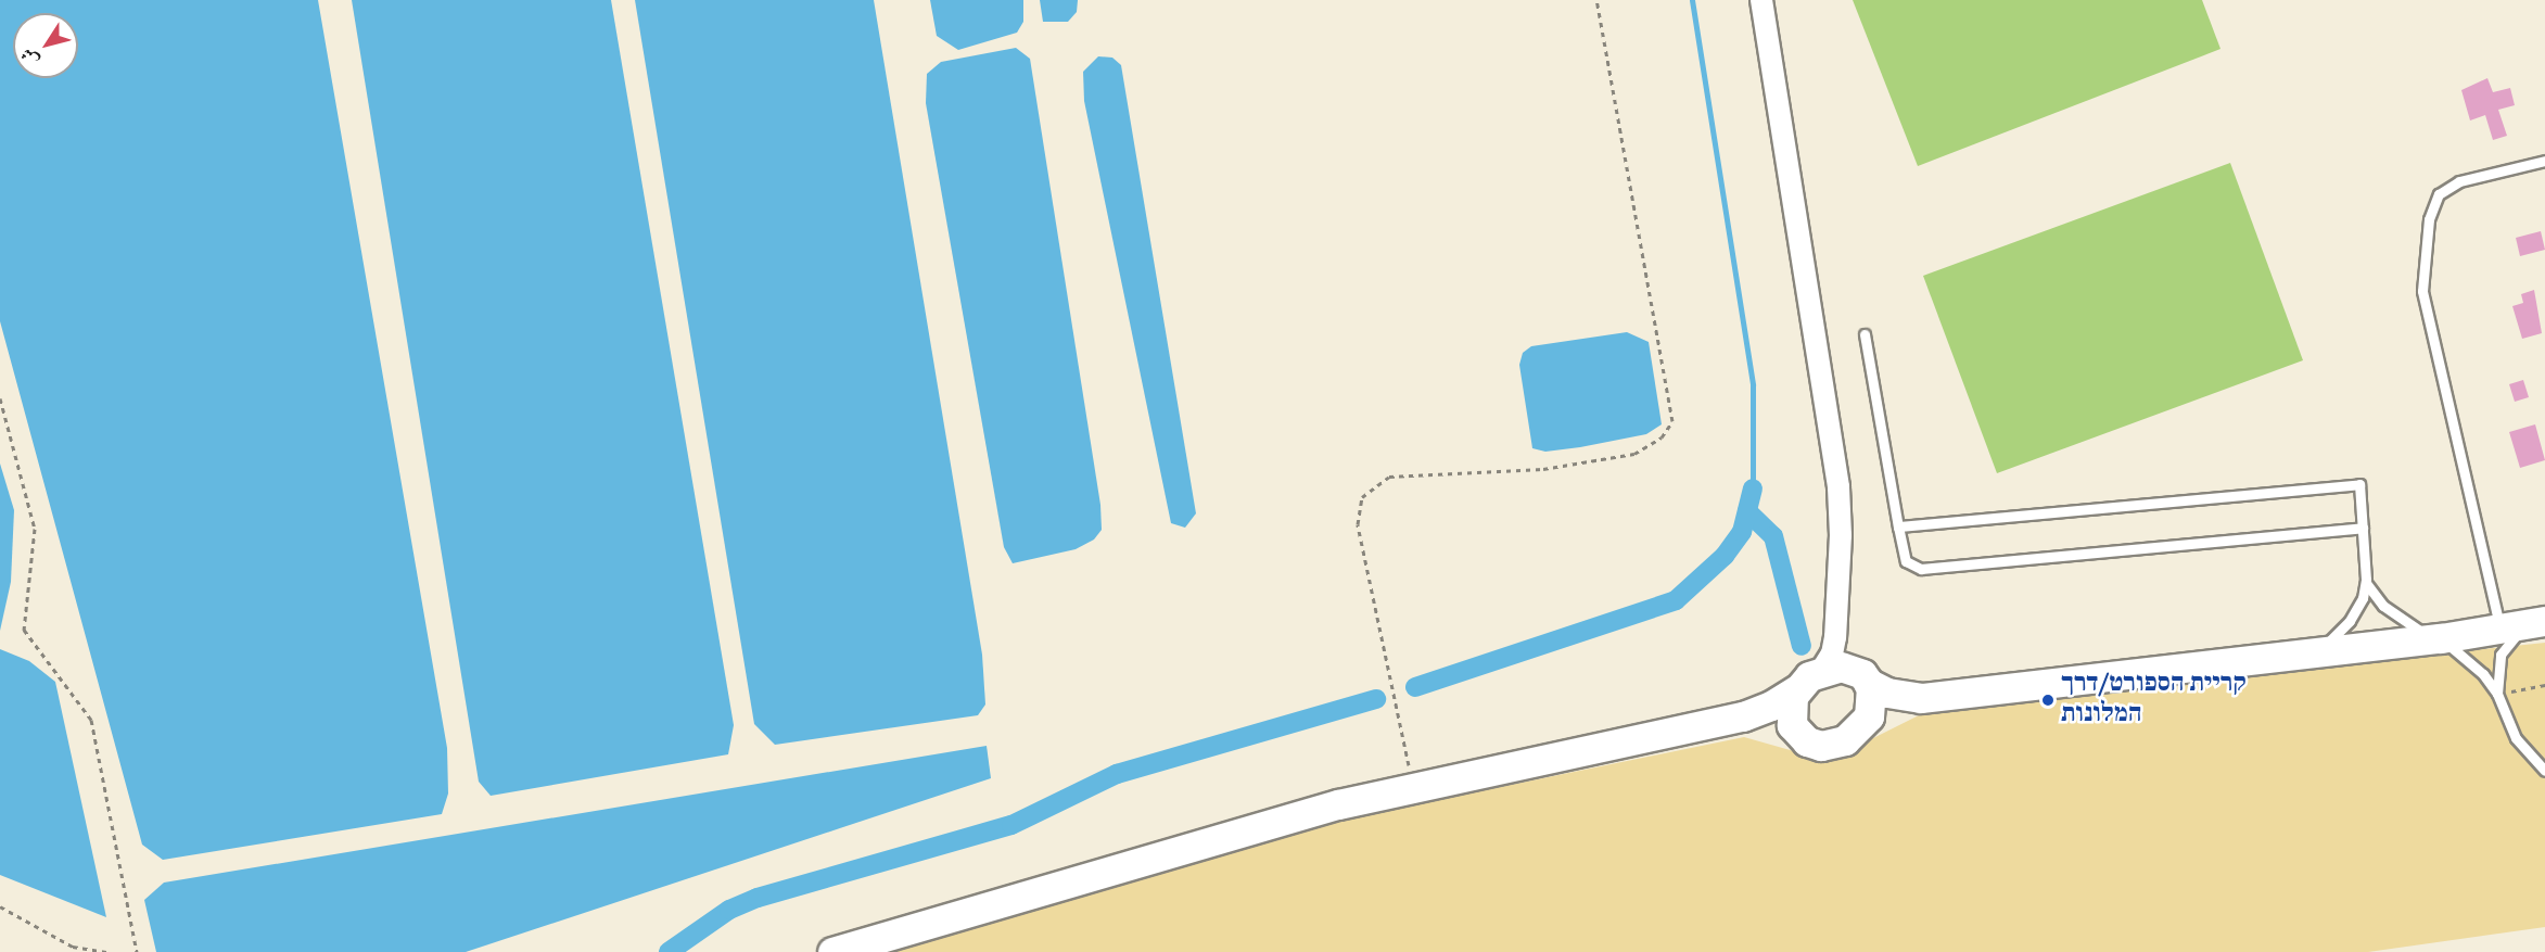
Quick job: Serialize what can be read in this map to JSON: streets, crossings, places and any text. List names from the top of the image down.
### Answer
{
  "places": ["קריית הספורט/דרך המלונות"],
  "north": "bottom left"
}
